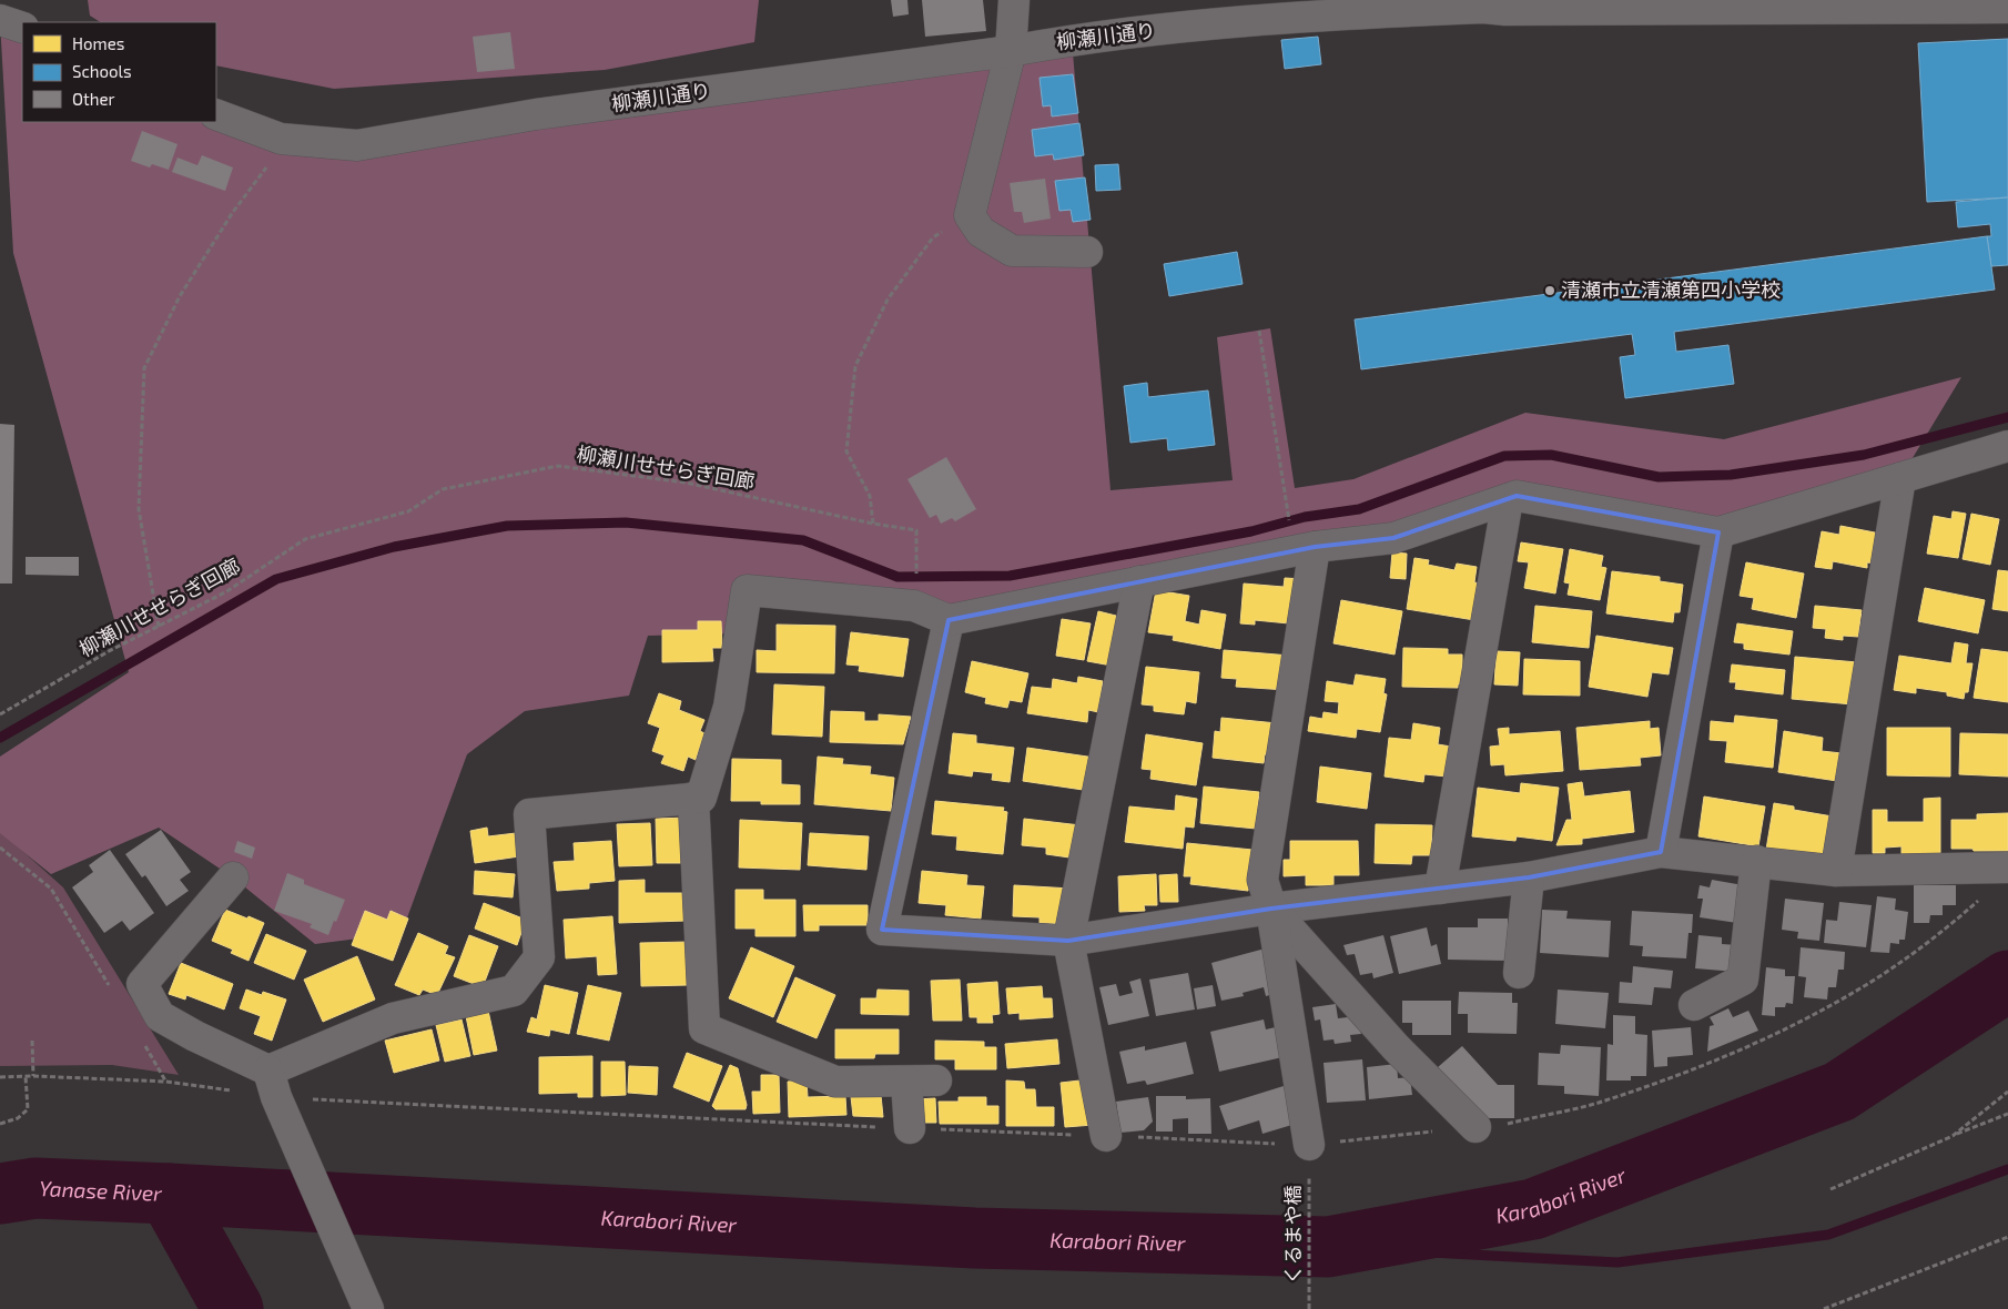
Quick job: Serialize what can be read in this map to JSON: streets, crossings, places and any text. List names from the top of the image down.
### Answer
{
  "streets": {
    "street": ["柳瀬川通り"],
    "path": ["柳瀬川せせらぎ回廊", "くるまや橋"]
  },
  "water": ["Yanase River", "Karabori River"],
  "places": ["清瀬市立清瀬第四小学校"],
  "legend": ["Homes", "Schools", "Other"]
}
